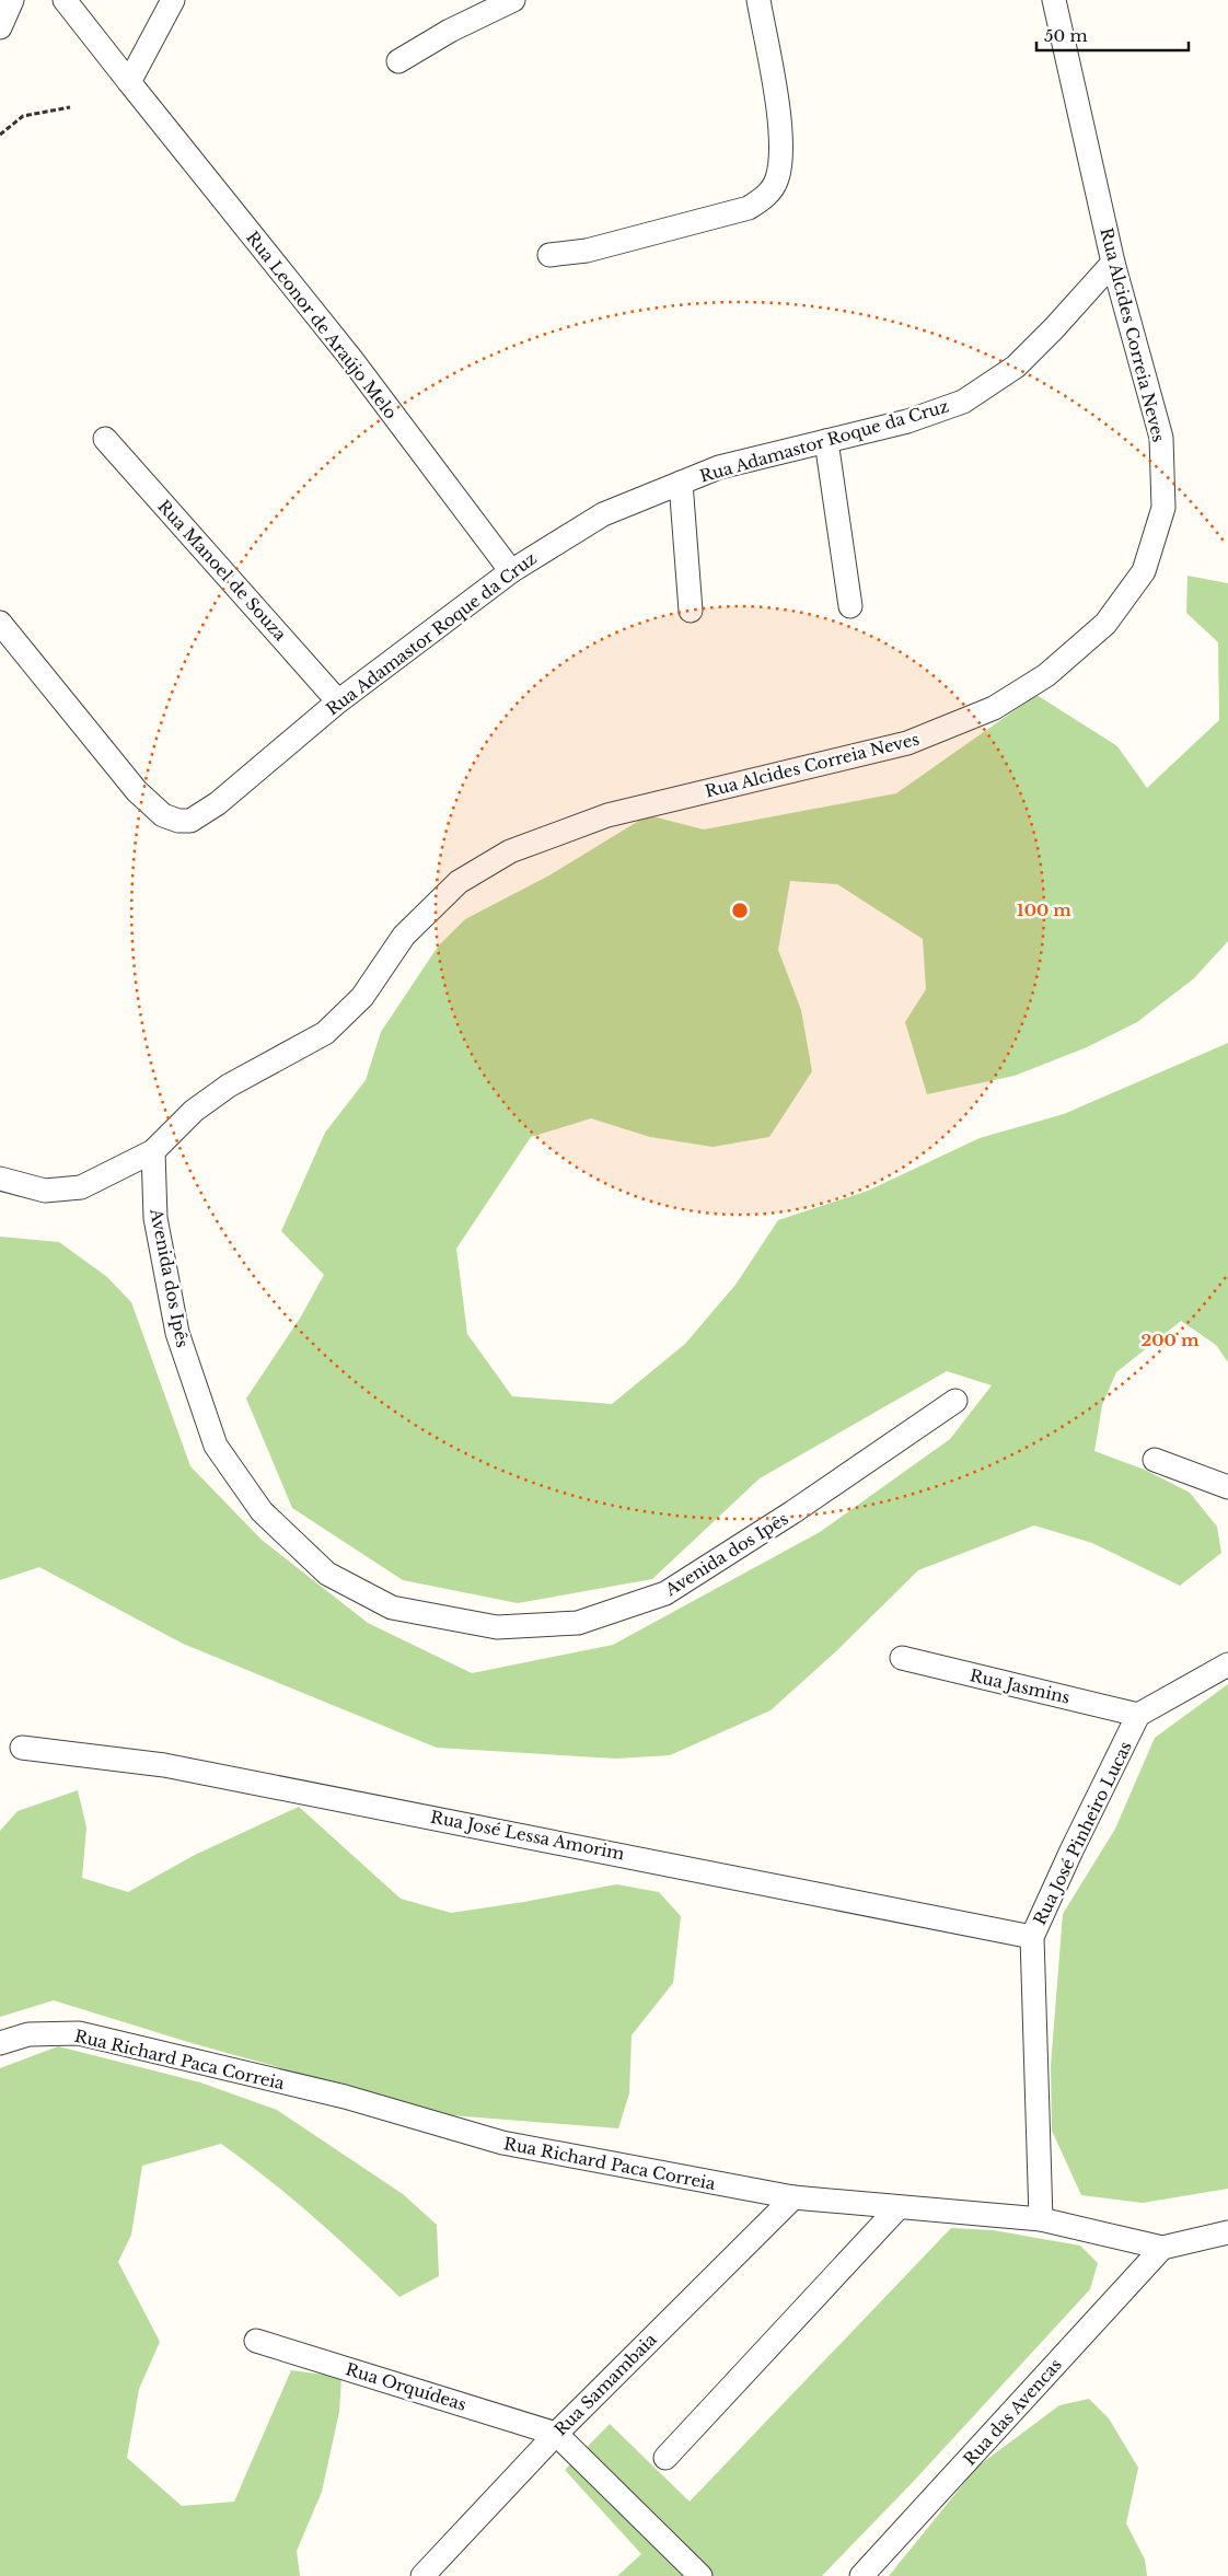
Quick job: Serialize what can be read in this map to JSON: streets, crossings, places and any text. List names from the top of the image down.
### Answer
{
  "streets": {
    "street": [
      "Rua Leonor de Araújo Melo",
      "Rua Alcides Correia Neves",
      "Rua Adamastor Roque da Cruz",
      "Rua Manoel de Souza",
      "Avenida dos Ipês",
      "Rua Jasmins",
      "Rua José Pinheiro Lucas",
      "Rua José Lessa Amorim",
      "Rua Richard Paca Correia",
      "Rua Samambaia",
      "Rua Orquídeas",
      "Rua das Avencas"
    ]
  },
  "crossings": [
    ["Rua Leonor de Araújo Melo", "Rua Adamastor Roque da Cruz"],
    ["Rua Alcides Correia Neves", "Rua Adamastor Roque da Cruz"],
    ["Rua Alcides Correia Neves", "Avenida dos Ipês"],
    ["Rua Adamastor Roque da Cruz", "Rua Manoel de Souza"],
    ["Rua Jasmins", "Rua José Pinheiro Lucas"],
    ["Rua José Pinheiro Lucas", "Rua José Lessa Amorim"],
    ["Rua José Pinheiro Lucas", "Rua Richard Paca Correia"],
    ["Rua Richard Paca Correia", "Rua Samambaia"],
    ["Rua Richard Paca Correia", "Rua das Avencas"],
    ["Rua Samambaia", "Rua Orquídeas"]
  ],
  "scale_bar": "50 m",
  "rings": ["100 m", "200 m"]
}
